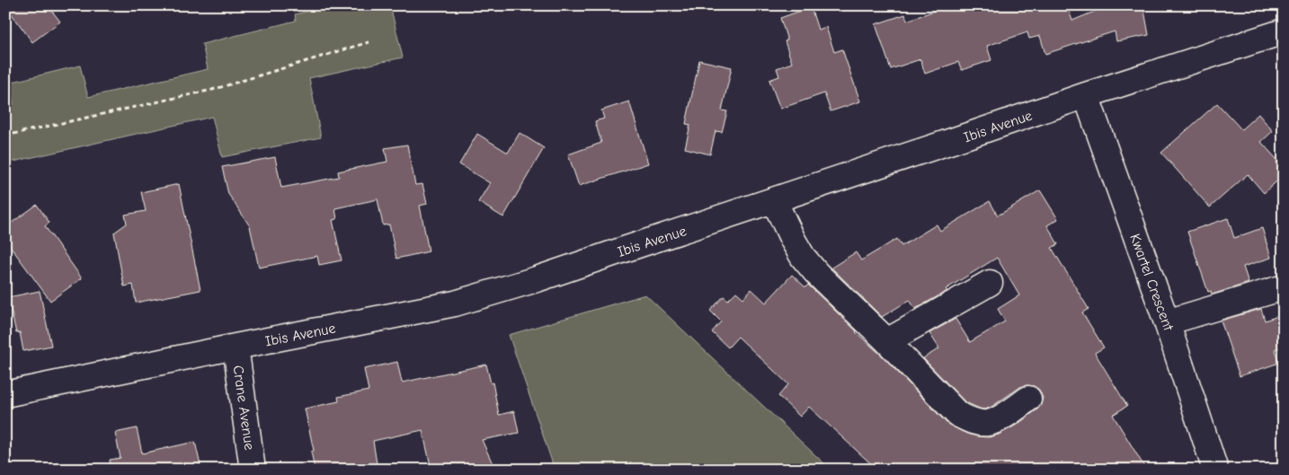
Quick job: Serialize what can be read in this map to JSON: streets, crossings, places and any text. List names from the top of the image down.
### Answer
{
  "streets": {
    "street": ["Ibis Avenue", "Kwartel Crescent", "Crane Avenue"]
  },
  "crossings": [
    ["Ibis Avenue", "Kwartel Crescent"],
    ["Ibis Avenue", "Crane Avenue"]
  ]
}
